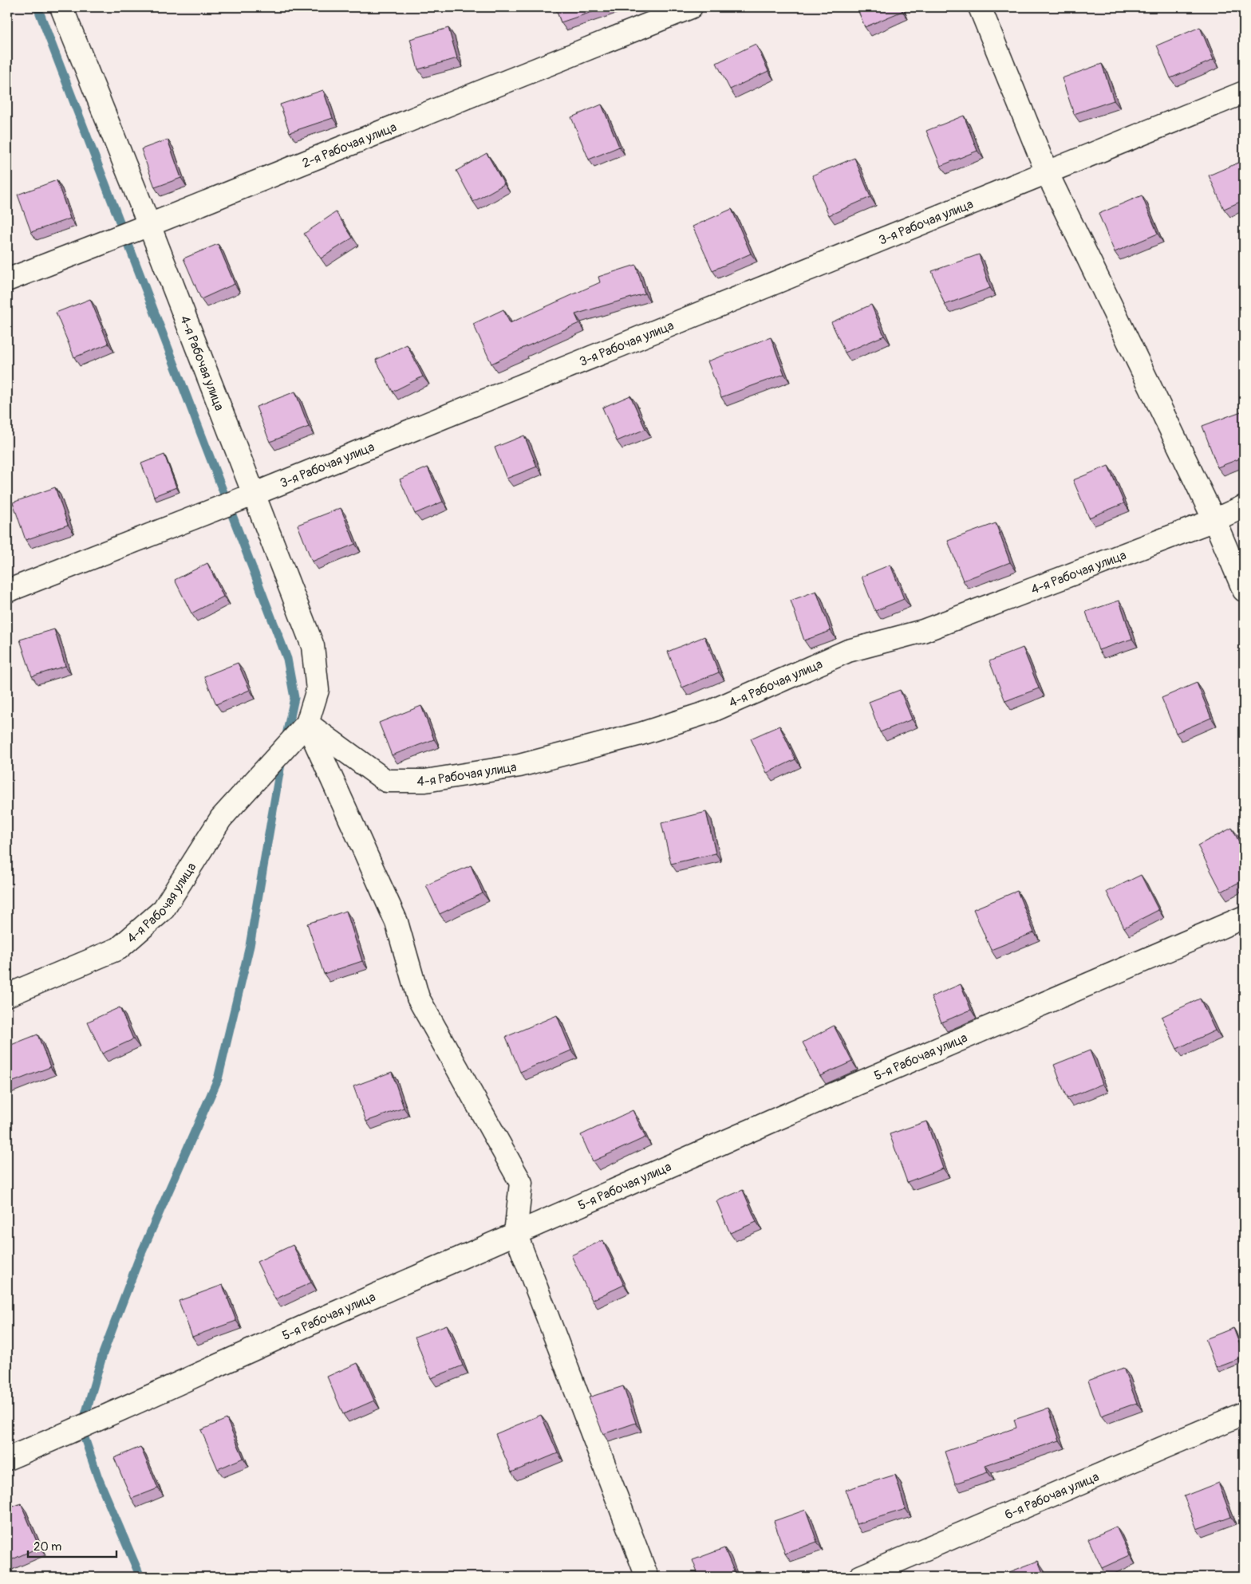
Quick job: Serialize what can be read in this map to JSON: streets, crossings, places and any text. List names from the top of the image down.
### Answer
{
  "streets": {
    "street": [
      "2-я Рабочая улица",
      "3-я Рабочая улица",
      "4-я Рабочая улица",
      "5-я Рабочая улица",
      "6-я Рабочая улица"
    ]
  },
  "crossings": [
    ["2-я Рабочая улица", "4-я Рабочая улица"],
    ["3-я Рабочая улица", "4-я Рабочая улица"]
  ],
  "scale_bar": "20 m"
}
